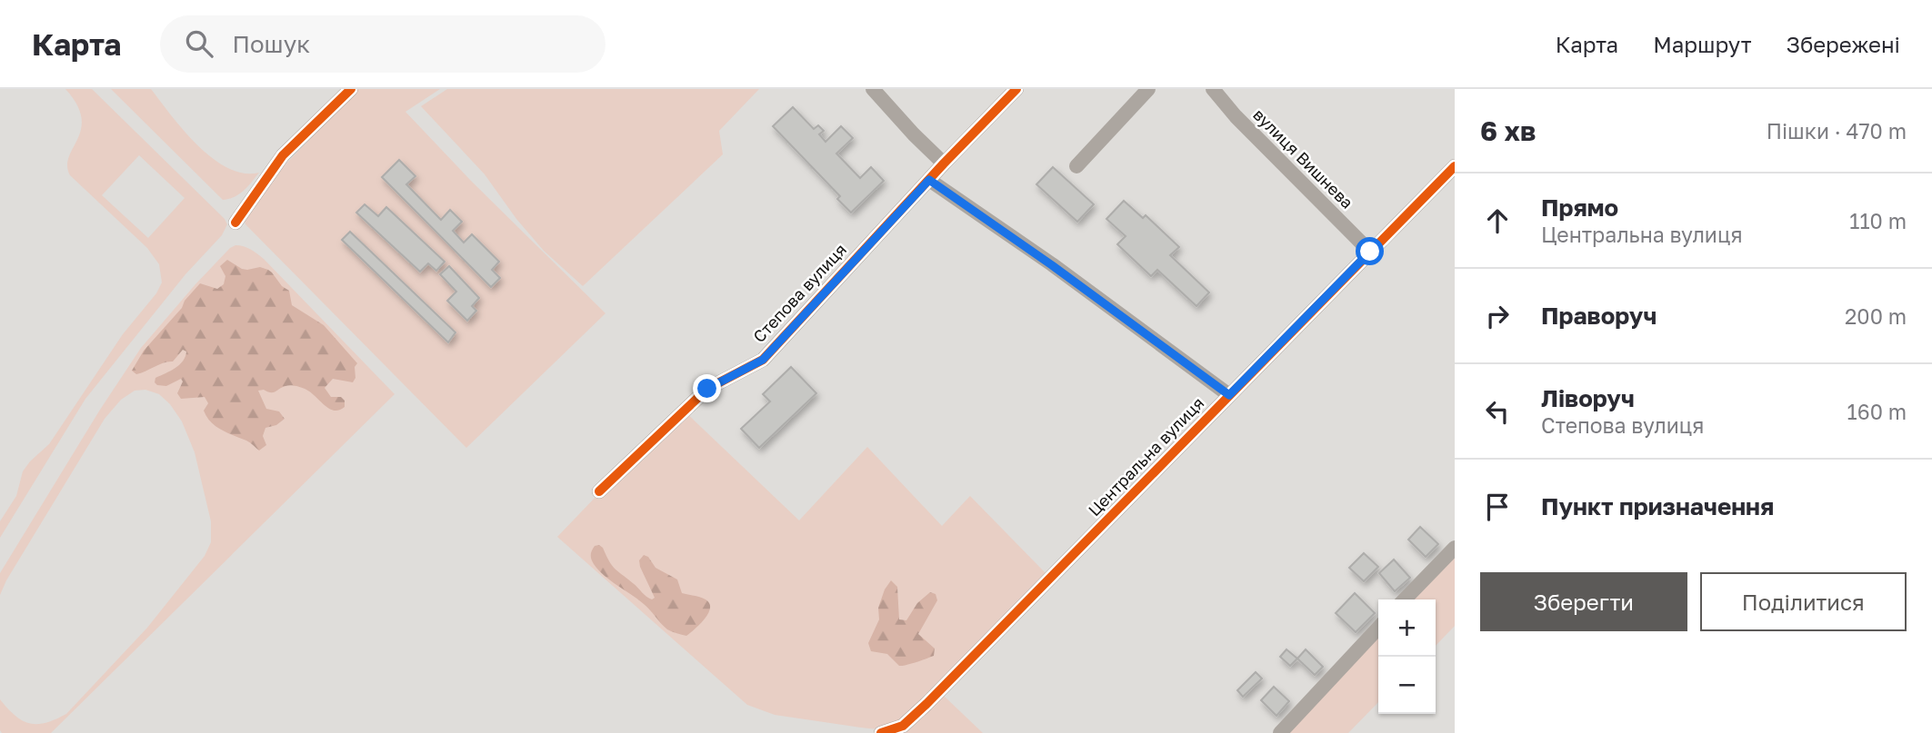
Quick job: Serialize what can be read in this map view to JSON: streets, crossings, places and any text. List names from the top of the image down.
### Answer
{
  "streets": {
    "street": ["вулиця Вишнева", "Степова вулиця", "Центральна вулиця"]
  },
  "crossings": [
    ["вулиця Вишнева", "Центральна вулиця"]
  ],
  "page": {
    "header": "Карта",
    "search": "Пошук",
    "nav": ["Карта", "Маршрут", "Збережені"],
    "heading": ["6 хв", "Пішки · 470 m"],
    "list": [
      ["Прямо", "Центральна вулиця", "110 m"],
      ["Праворуч", "200 m"],
      ["Ліворуч", "Степова вулиця", "160 m"],
      "Пункт призначення"
    ],
    "buttons": ["Зберегти", "Поділитися"],
    "map_buttons": ["+", "−"]
  }
}
